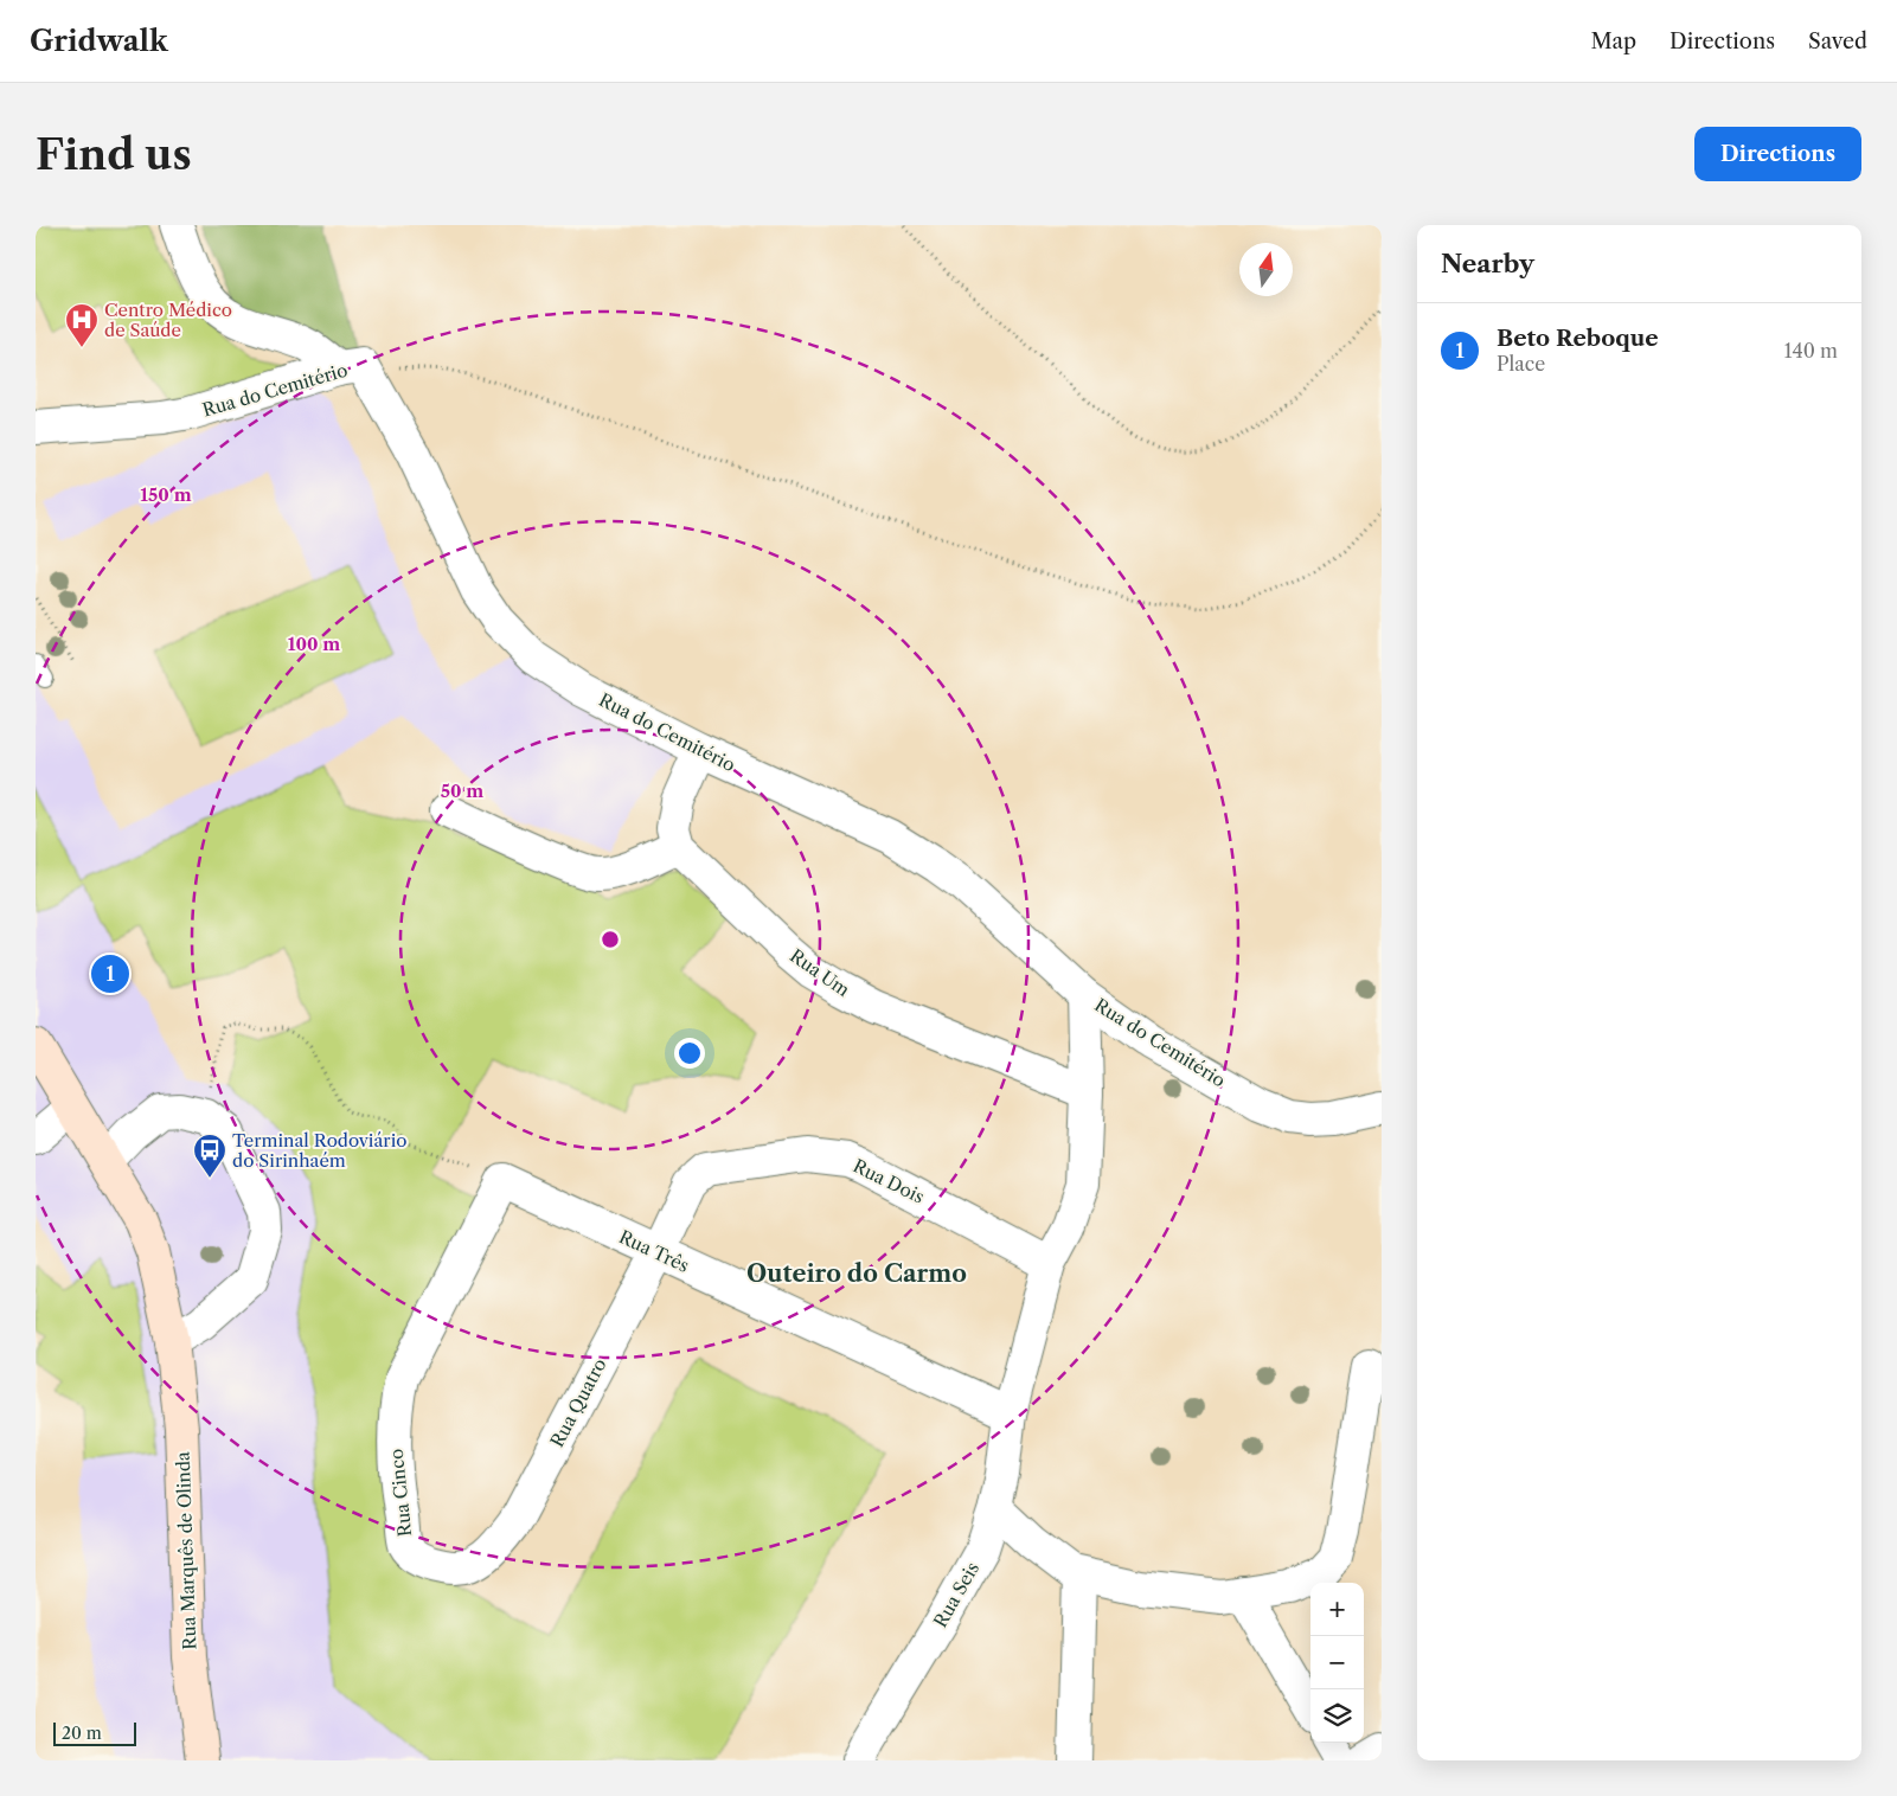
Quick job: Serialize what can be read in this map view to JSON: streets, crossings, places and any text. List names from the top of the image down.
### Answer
{
  "streets": {
    "main road": ["Rua Marquês de Olinda"],
    "street": [
      "Rua do Cemitério",
      "Rua Um",
      "Rua Dois",
      "Rua Três",
      "Rua Quatro",
      "Rua Cinco",
      "Rua Seis"
    ]
  },
  "crossings": [
    ["Rua Dois", "Rua Três"],
    ["Rua Dois", "Rua Quatro"],
    ["Rua Dois", "Rua Seis"],
    ["Rua Três", "Rua Quatro"],
    ["Rua Três", "Rua Cinco"],
    ["Rua Três", "Rua Seis"],
    ["Rua Quatro", "Rua Cinco"]
  ],
  "districts": ["Outeiro do Carmo"],
  "places": {
    "hospital": ["Centro Médico de Saúde"],
    "bus stop": ["Terminal Rodoviário do Sirinhaém"]
  },
  "scale_bar": "20 m",
  "north": "top",
  "page": {
    "header": "Gridwalk",
    "nav": ["Map", "Directions", "Saved"],
    "buttons": "Directions",
    "title": "Find us",
    "heading": "Nearby",
    "list": [
      {
        "mark": "1",
        "name": "Beto Reboque",
        "note": "Place",
        "value": "140 m"
      }
    ],
    "pins": "1",
    "map_buttons": ["+", "−"],
    "scale": "20 m"
  },
  "rings": ["150 m", "100 m", "50 m"]
}
